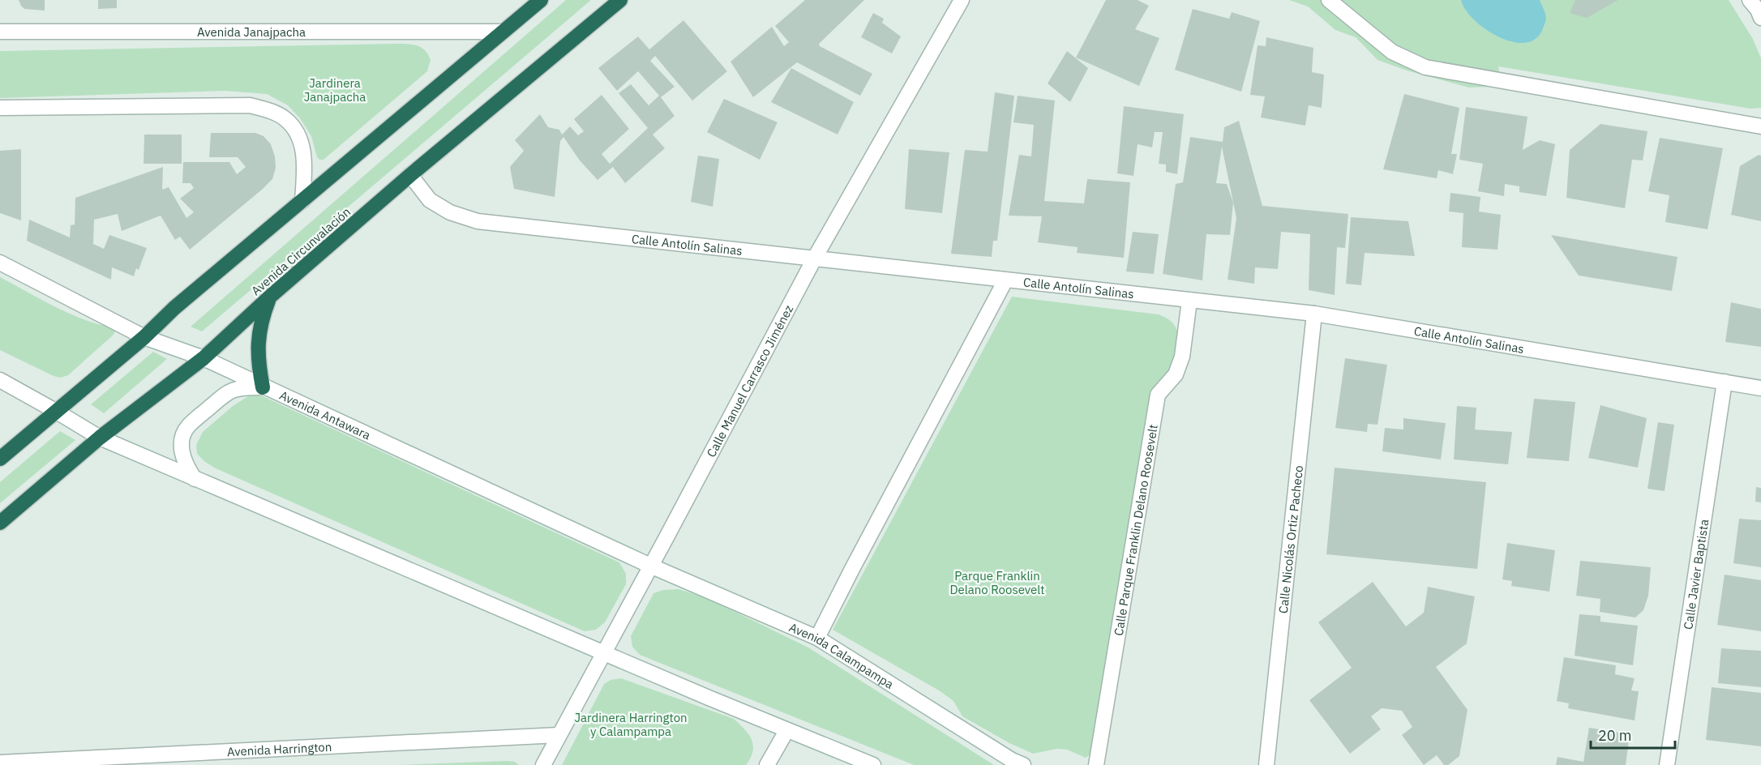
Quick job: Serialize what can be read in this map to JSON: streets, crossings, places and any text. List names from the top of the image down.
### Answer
{
  "streets": {
    "highway": ["Avenida Circunvalación"],
    "street": [
      "Avenida Janajpacha",
      "Calle Antolín Salinas",
      "Calle Manuel Carrasco Jiménez",
      "Avenida Antawara",
      "Calle Parque Franklin Delano Roosevelt",
      "Calle Nicolás Ortiz Pacheco",
      "Calle Javier Baptista",
      "Avenida Calampampa",
      "Avenida Harrington"
    ]
  },
  "crossings": [
    ["Calle Antolín Salinas", "Avenida Circunvalación"],
    ["Calle Antolín Salinas", "Calle Manuel Carrasco Jiménez"],
    ["Calle Antolín Salinas", "Calle Parque Franklin Delano Roosevelt"],
    ["Calle Antolín Salinas", "Calle Nicolás Ortiz Pacheco"],
    ["Calle Antolín Salinas", "Calle Javier Baptista"],
    ["Avenida Circunvalación", "Avenida Antawara"],
    ["Calle Manuel Carrasco Jiménez", "Avenida Antawara"],
    ["Calle Manuel Carrasco Jiménez", "Avenida Calampampa"],
    ["Calle Manuel Carrasco Jiménez", "Avenida Harrington"],
    ["Avenida Antawara", "Avenida Calampampa"]
  ],
  "parks": ["Jardinera Janajpacha", "Parque Franklin Delano Roosevelt", "Jardinera Harrington y Calampampa"],
  "scale_bar": "20 m"
}
